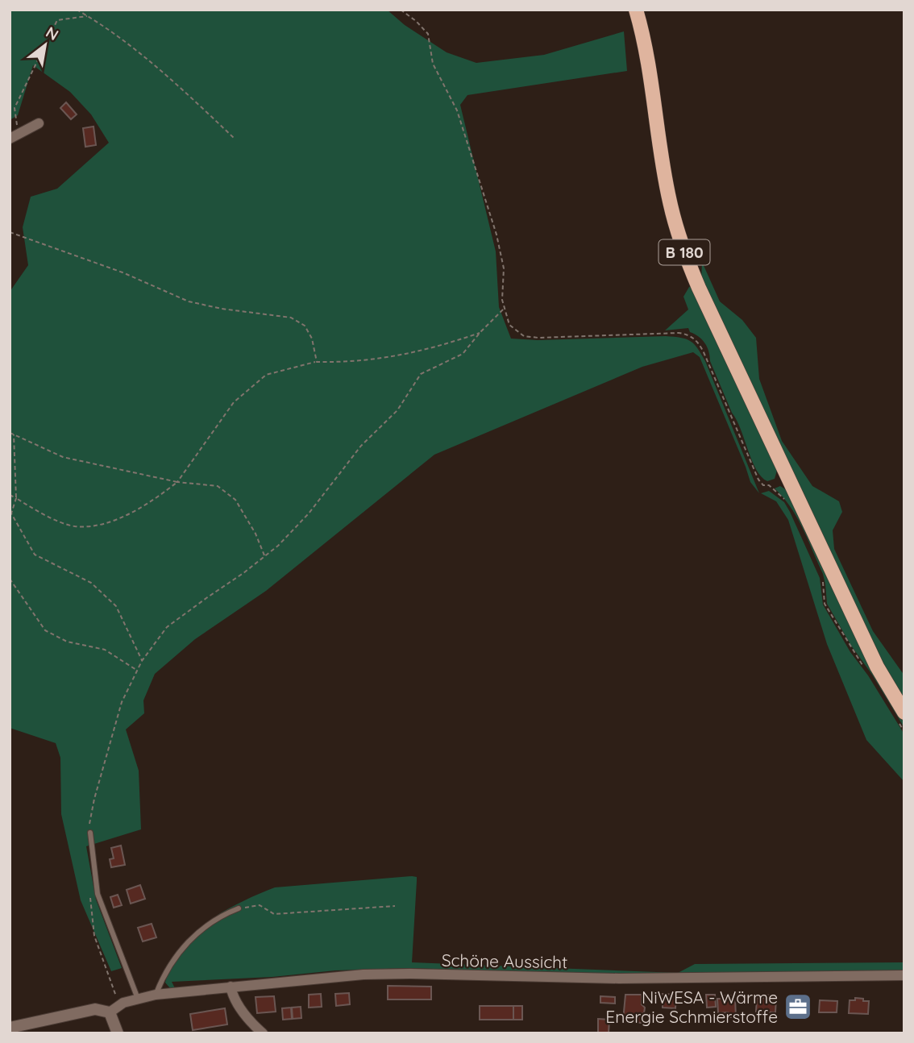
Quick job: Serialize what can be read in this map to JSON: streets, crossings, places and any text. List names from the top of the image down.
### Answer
{
  "streets": {
    "main road": ["B 180"],
    "street": ["Schöne Aussicht"]
  },
  "places": {
    "office": ["NiWESA - Wärme Energie Schmierstoffe"]
  },
  "north": "top right"
}
